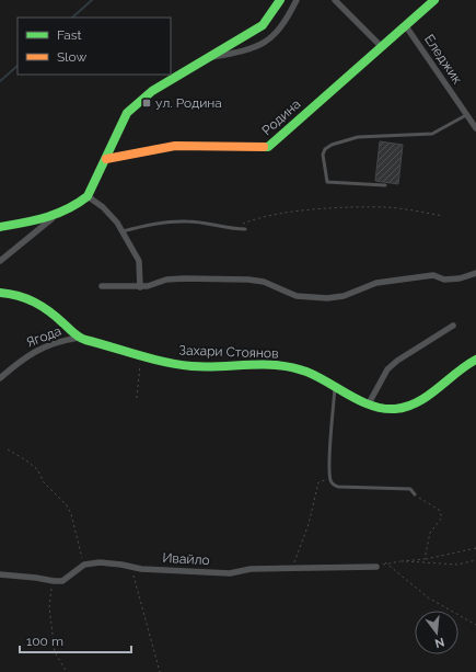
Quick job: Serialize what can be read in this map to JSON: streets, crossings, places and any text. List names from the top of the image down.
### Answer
{
  "streets": {
    "street": [
      "Еледжик",
      "Родина",
      "Ягода",
      "Захари Стоянов",
      "Ивайло"
    ]
  },
  "crossings": [
    ["Еледжик", "Родина"],
    ["Ягода", "Захари Стоянов"]
  ],
  "places": {
    "transit": ["ул. Родина"]
  },
  "legend": ["Fast", "Slow"],
  "scale_bar": "100 m",
  "north": "bottom"
}
